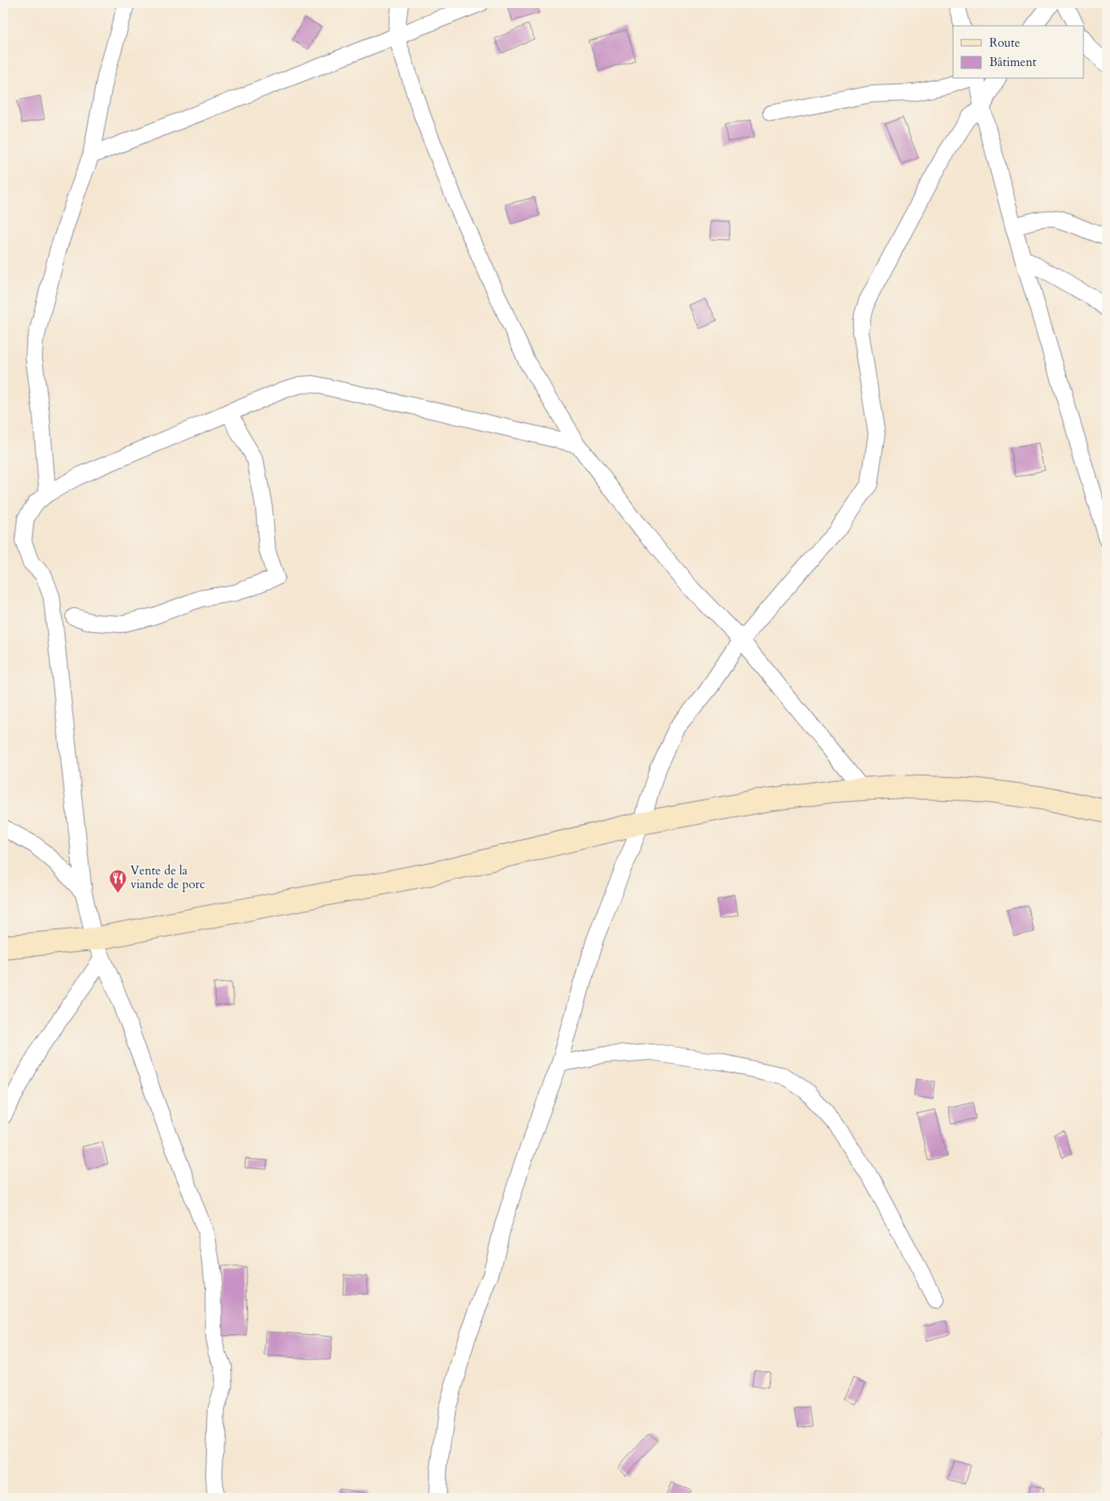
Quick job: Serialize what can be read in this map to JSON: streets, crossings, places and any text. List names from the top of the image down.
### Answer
{
  "places": {
    "restaurant": ["Vente de la viande de porc"]
  },
  "legend": ["Route", "Bâtiment"]
}
